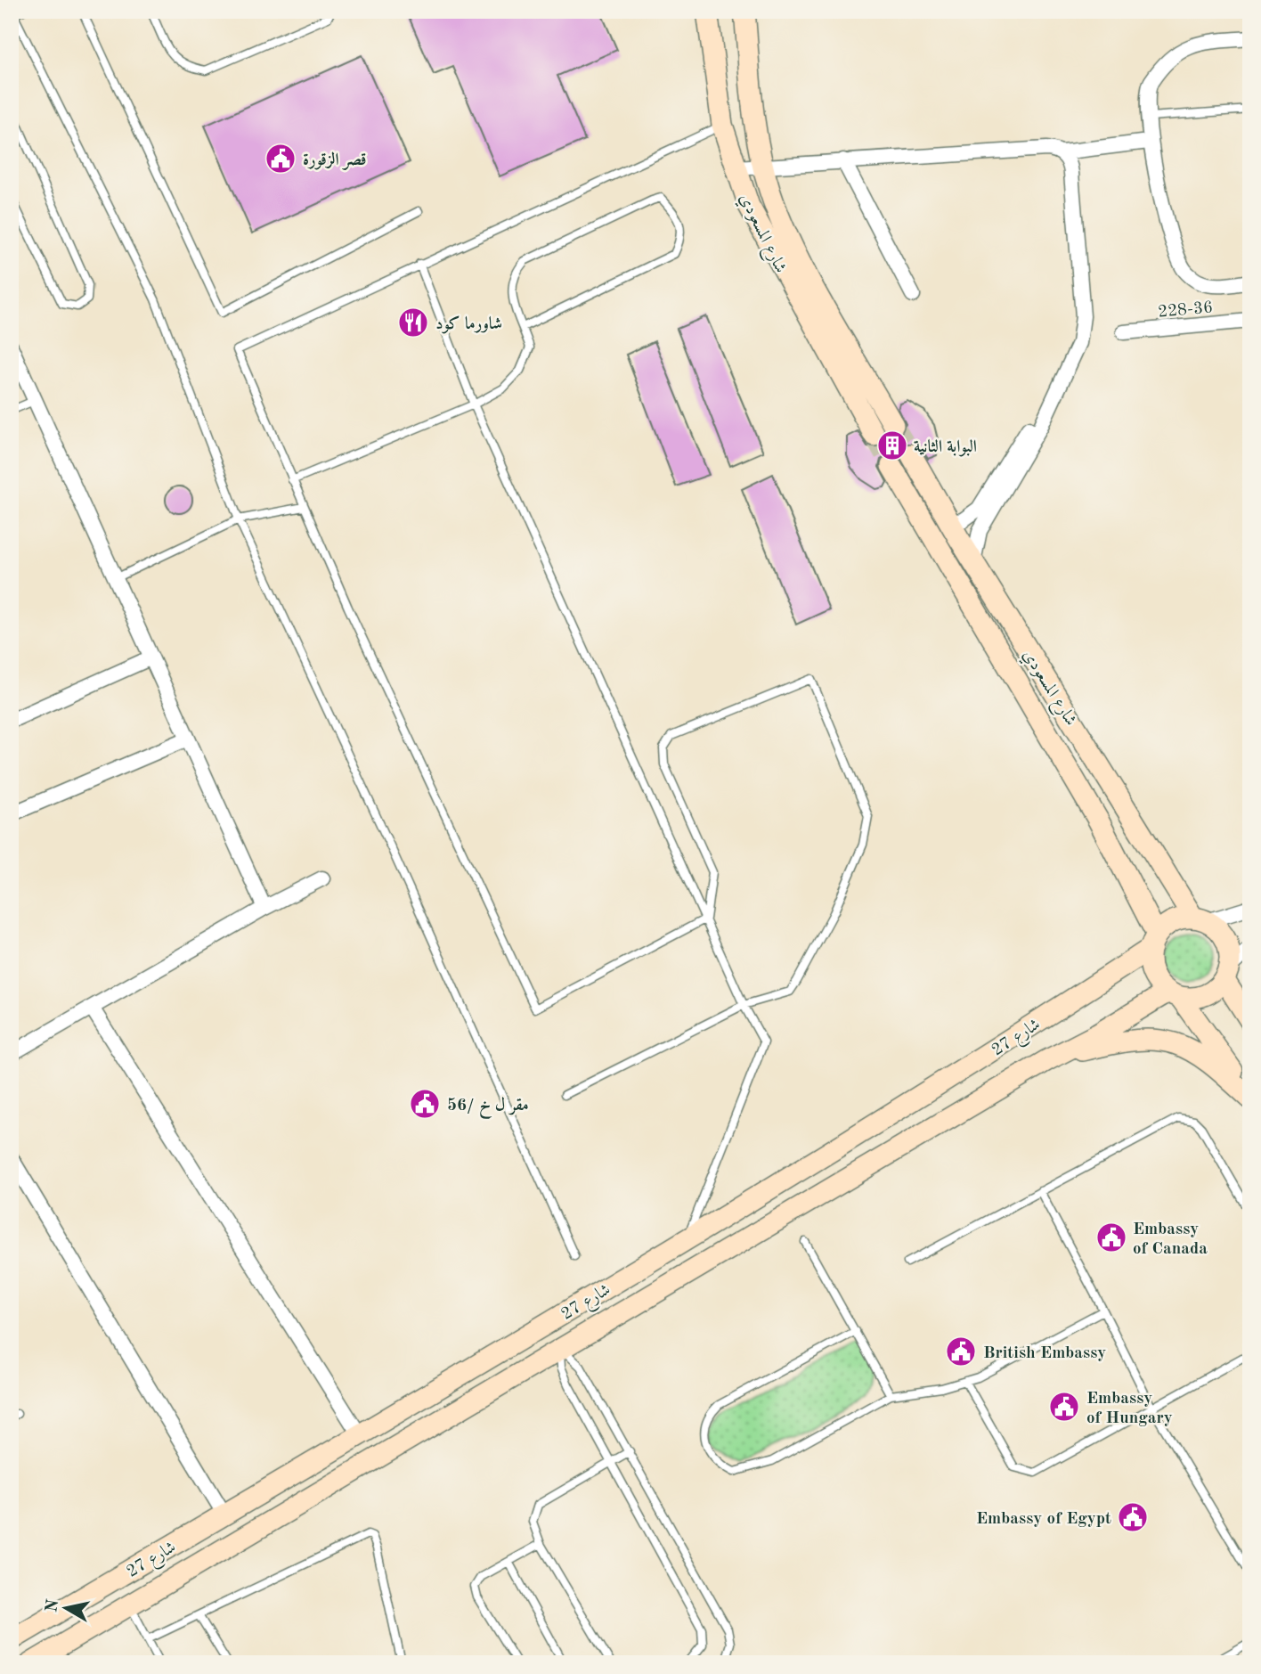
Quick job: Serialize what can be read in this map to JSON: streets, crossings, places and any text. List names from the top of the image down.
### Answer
{
  "streets": {
    "main road": ["شارع المسعودي", "شارع 27"],
    "street": ["228-36"]
  },
  "crossings": [
    ["شارع المسعودي", "شارع 27"]
  ],
  "places": {
    "public building": [
      "قصر الزقورة",
      "مقر ل خ /56",
      "Embassy of Canada",
      "British Embassy",
      "Embassy of Hungary",
      "Embassy of Egypt"
    ],
    "restaurant": ["شاورما كود"],
    "building": ["البوابة الثانية"]
  },
  "north": "left"
}
